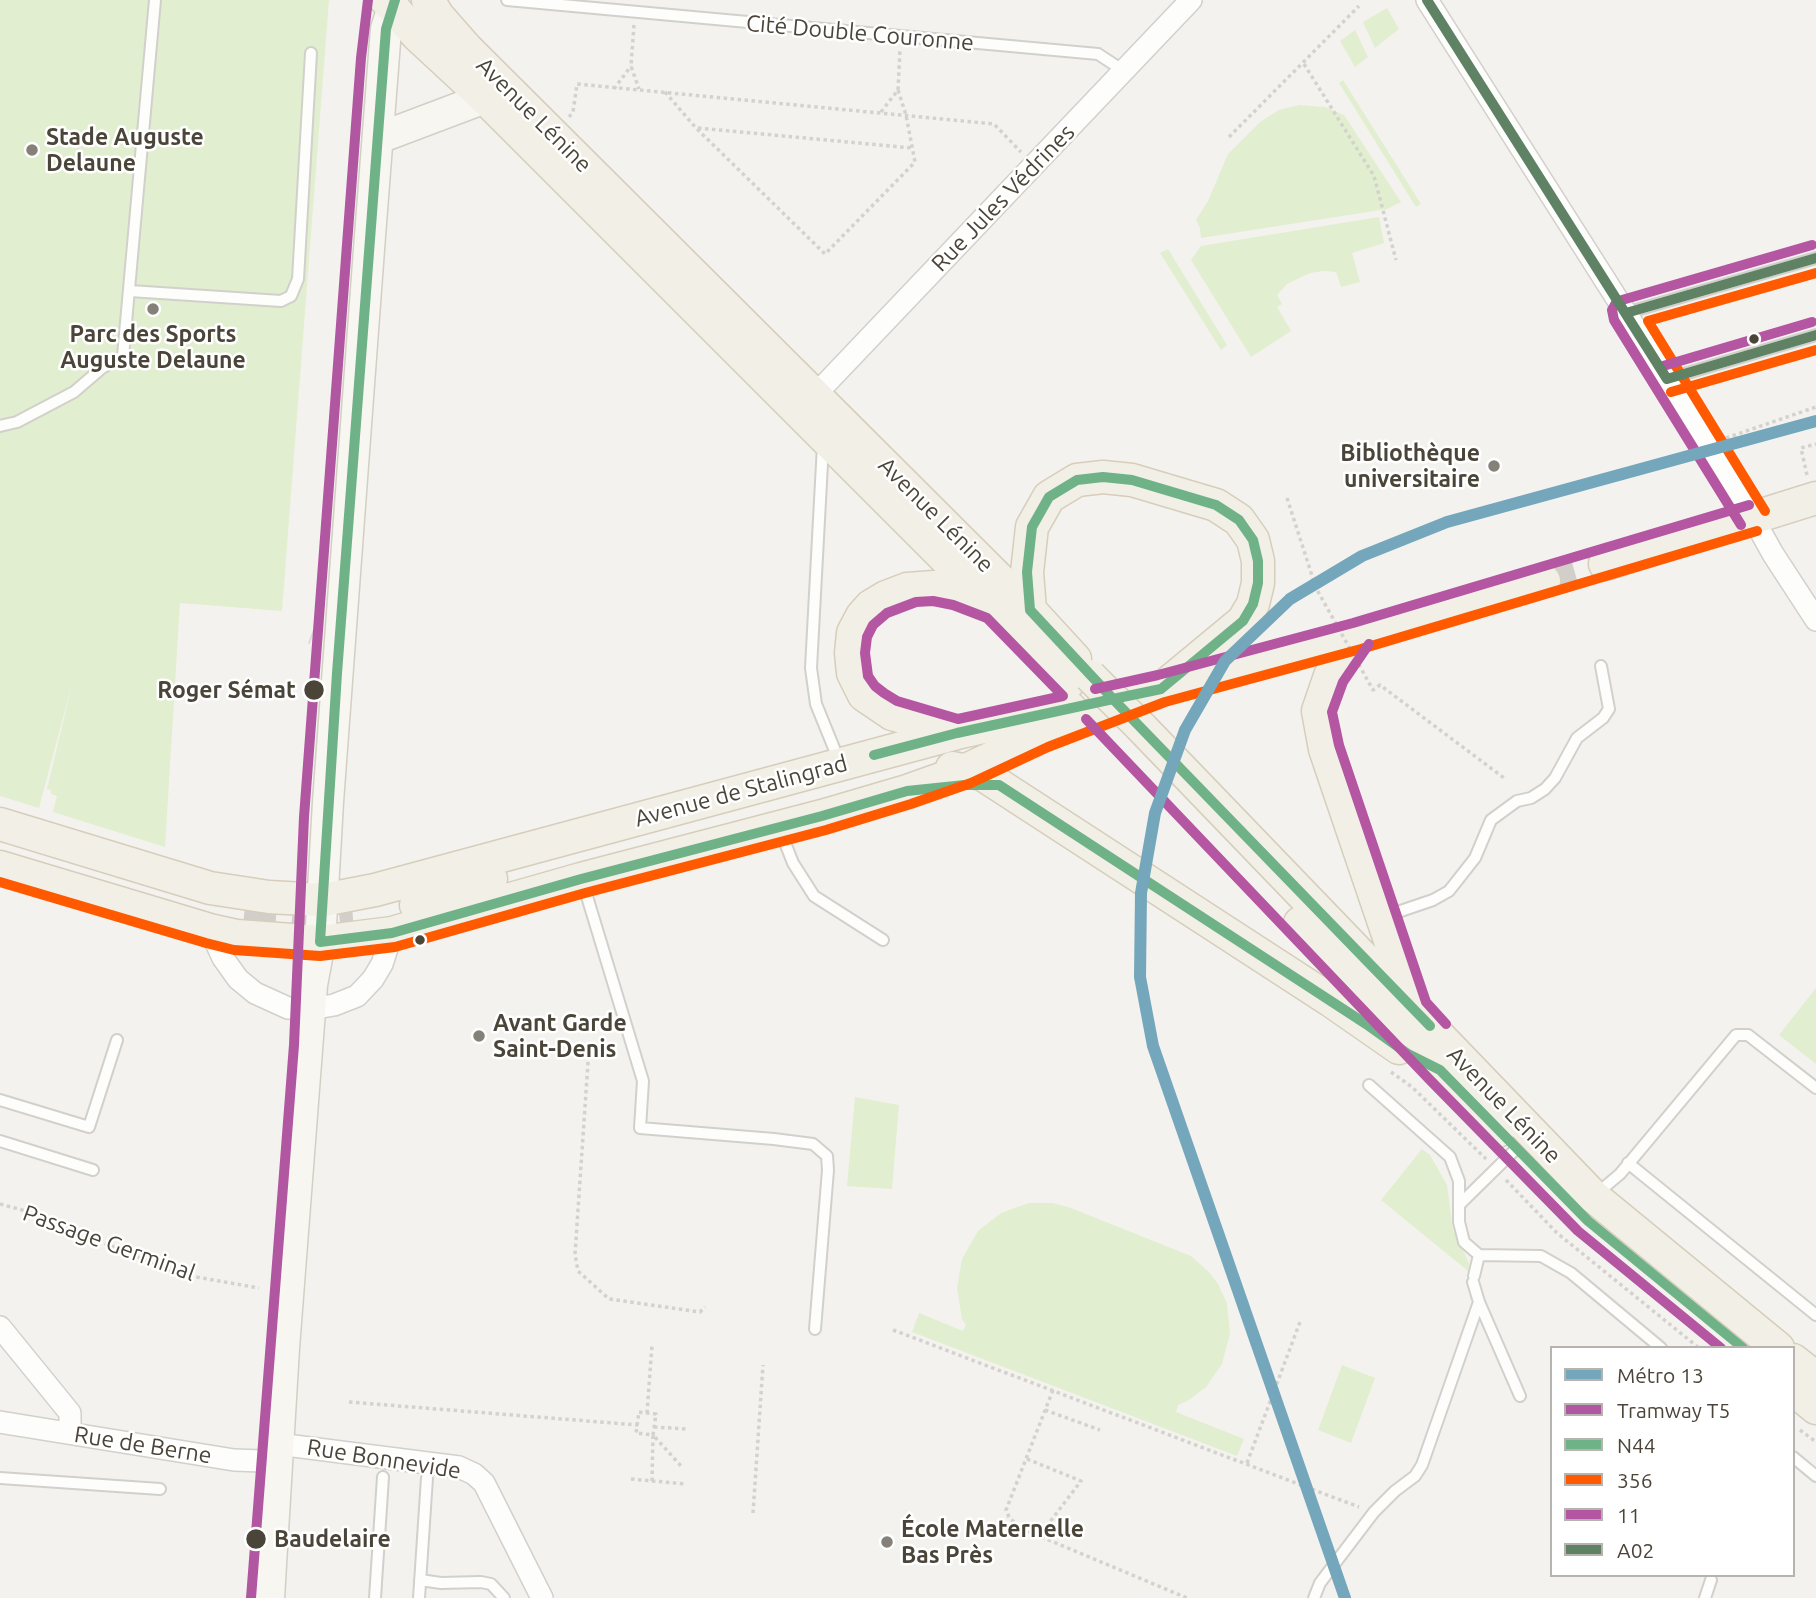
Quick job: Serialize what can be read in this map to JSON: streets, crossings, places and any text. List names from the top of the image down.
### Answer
{
  "streets": {
    "main road": ["Avenue Lénine", "Avenue de Stalingrad"],
    "street": ["Rue Jules Védrines", "Rue de Berne", "Rue Bonnevide"],
    "lane": ["Cité Double Couronne"],
    "path": ["Passage Germinal"]
  },
  "crossings": [
    ["Cité Double Couronne", "Rue Jules Védrines"],
    ["Avenue Lénine", "Rue Jules Védrines"],
    ["Rue de Berne", "Rue Bonnevide"]
  ],
  "places": [
    "Stade Auguste Delaune",
    "Parc des Sports Auguste Delaune",
    "Bibliothèque universitaire",
    "Roger Sémat",
    "Avant Garde Saint-Denis",
    "Baudelaire",
    "École Maternelle Bas Près"
  ],
  "lines": [
    "tram line T5",
    "transit line N44",
    "transit line A02",
    "transit line 11",
    "transit line 356",
    "metro line 13"
  ],
  "legend": [
    "Métro 13",
    "Tramway T5",
    "N44",
    "356",
    "11",
    "A02"
  ]
}
